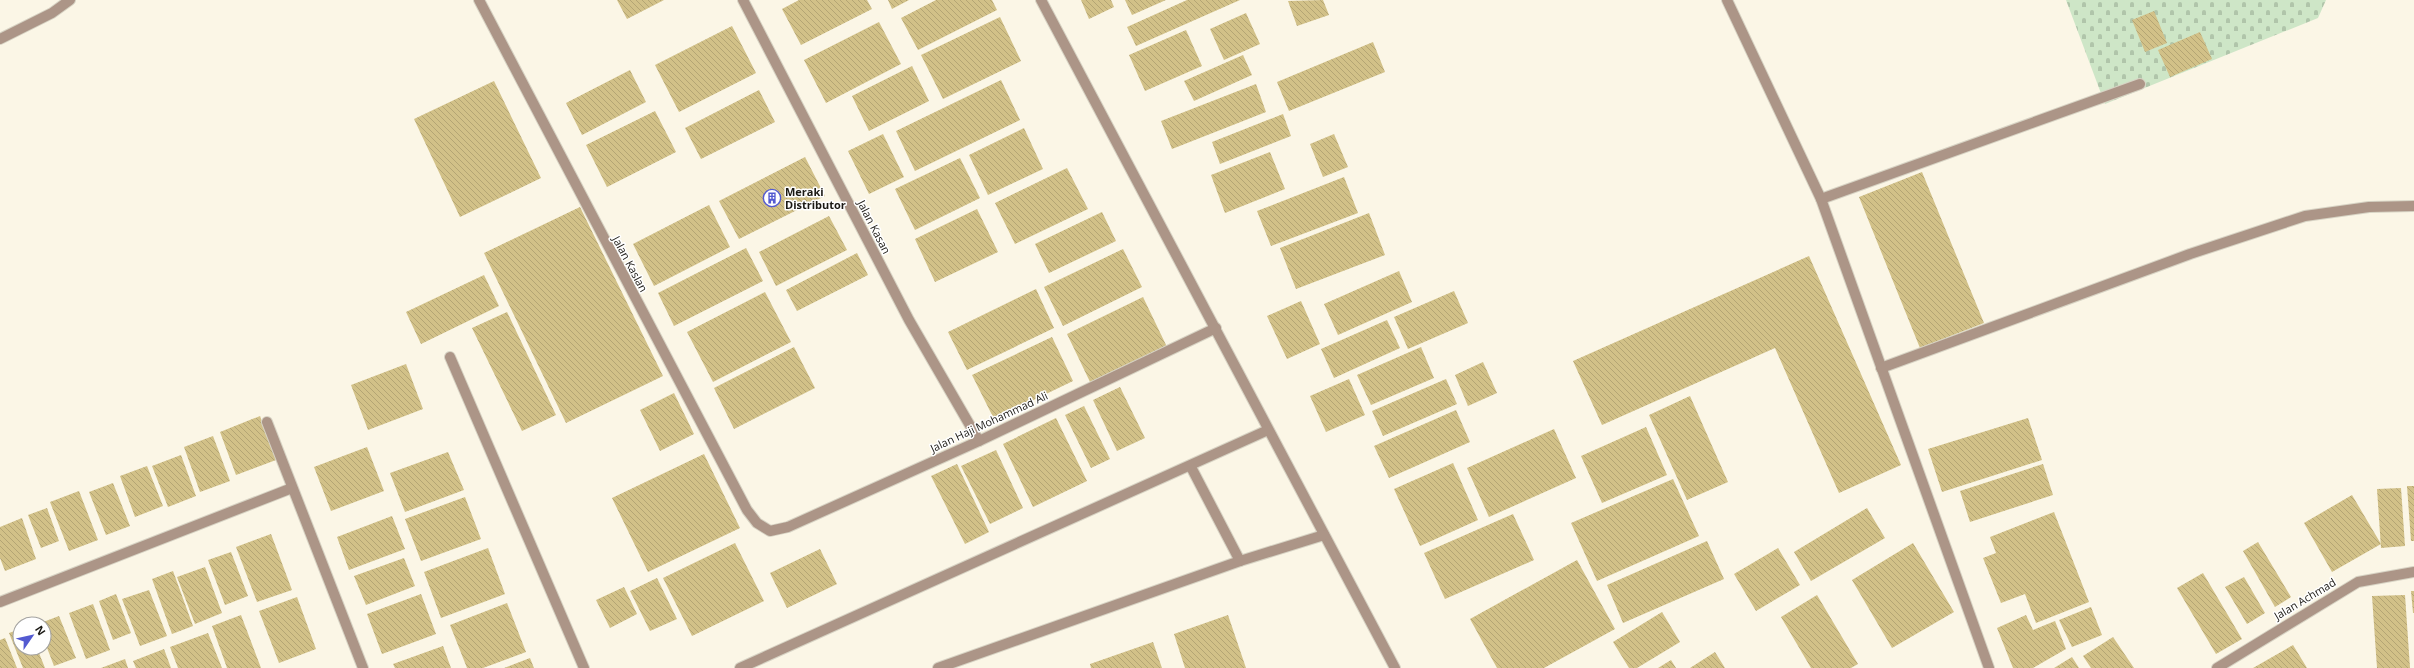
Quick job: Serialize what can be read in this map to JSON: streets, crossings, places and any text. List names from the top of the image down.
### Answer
{
  "streets": {
    "street": [
      "Jalan Kasan",
      "Jalan Kaslan",
      "Jalan Haji Mohammad Ali",
      "Jalan Achmad"
    ]
  },
  "crossings": [
    ["Jalan Kasan", "Jalan Haji Mohammad Ali"],
    ["Jalan Kaslan", "Jalan Haji Mohammad Ali"]
  ],
  "places": {
    "building": ["Meraki Distributor"]
  },
  "north": "top right"
}
